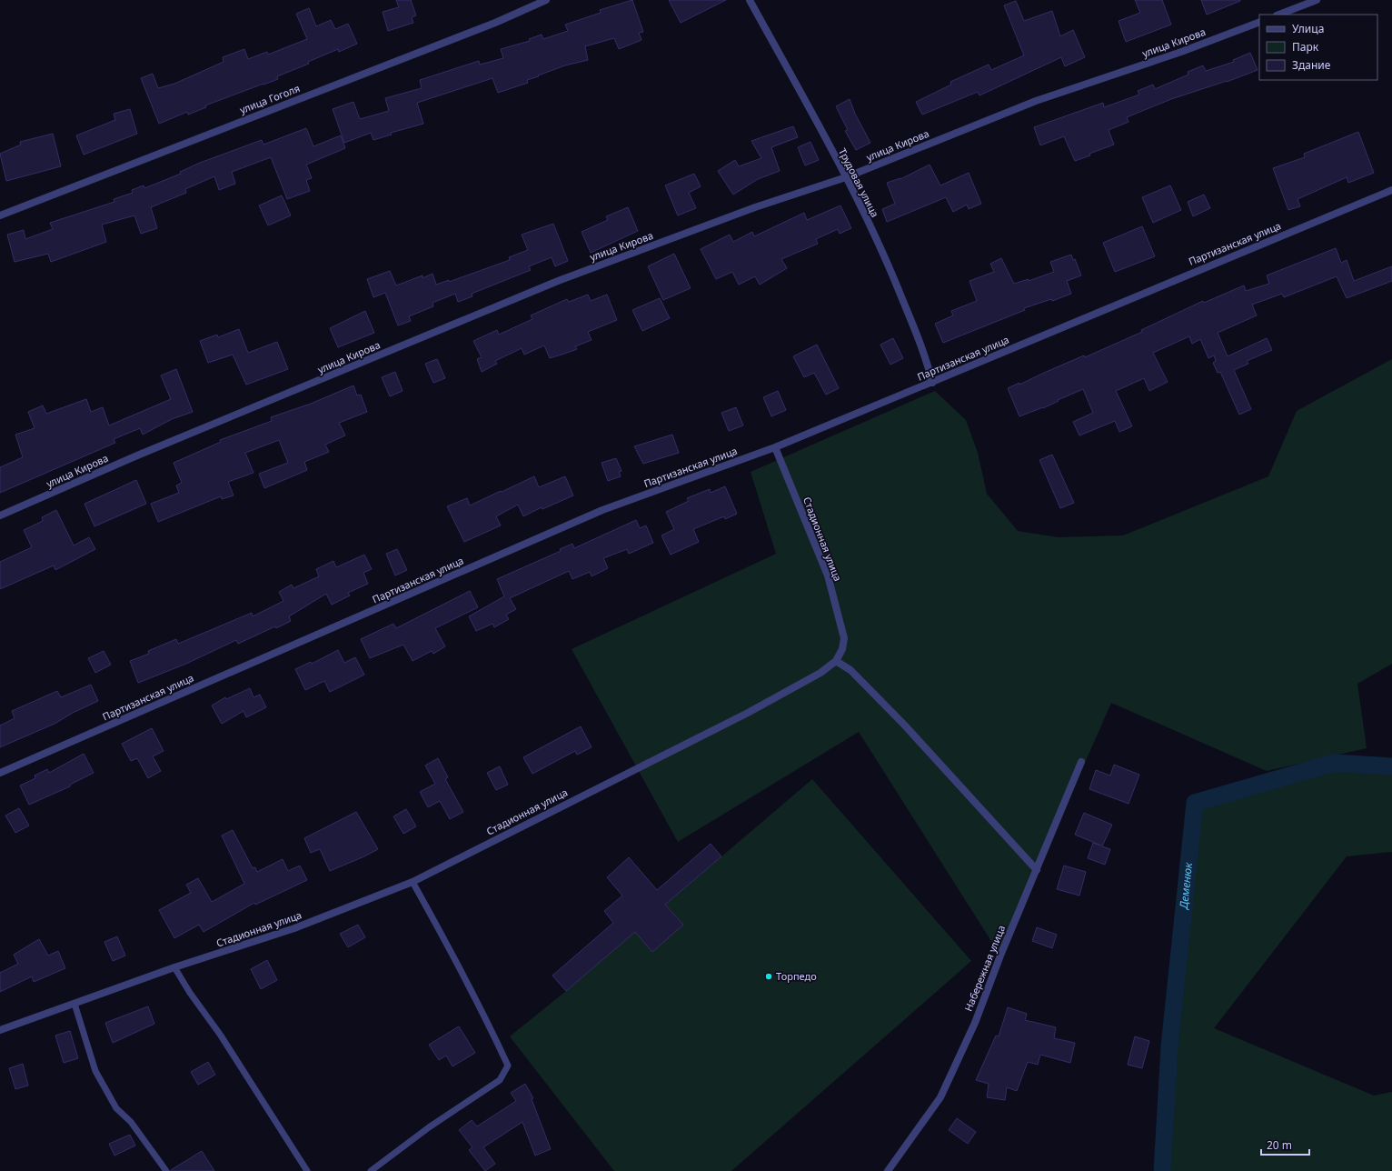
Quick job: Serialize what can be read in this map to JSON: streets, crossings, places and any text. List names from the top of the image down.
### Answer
{
  "streets": {
    "street": [
      "улица Кирова",
      "улица Гоголя",
      "Трудовая улица",
      "Партизанская улица",
      "Стадионная улица",
      "Набережная улица"
    ]
  },
  "crossings": [
    ["улица Кирова", "Трудовая улица"],
    ["Трудовая улица", "Партизанская улица"],
    ["Партизанская улица", "Стадионная улица"]
  ],
  "water": ["Деменюк"],
  "places": ["Торпедо"],
  "legend": ["Улица", "Парк", "Здание"],
  "scale_bar": "20 m"
}
